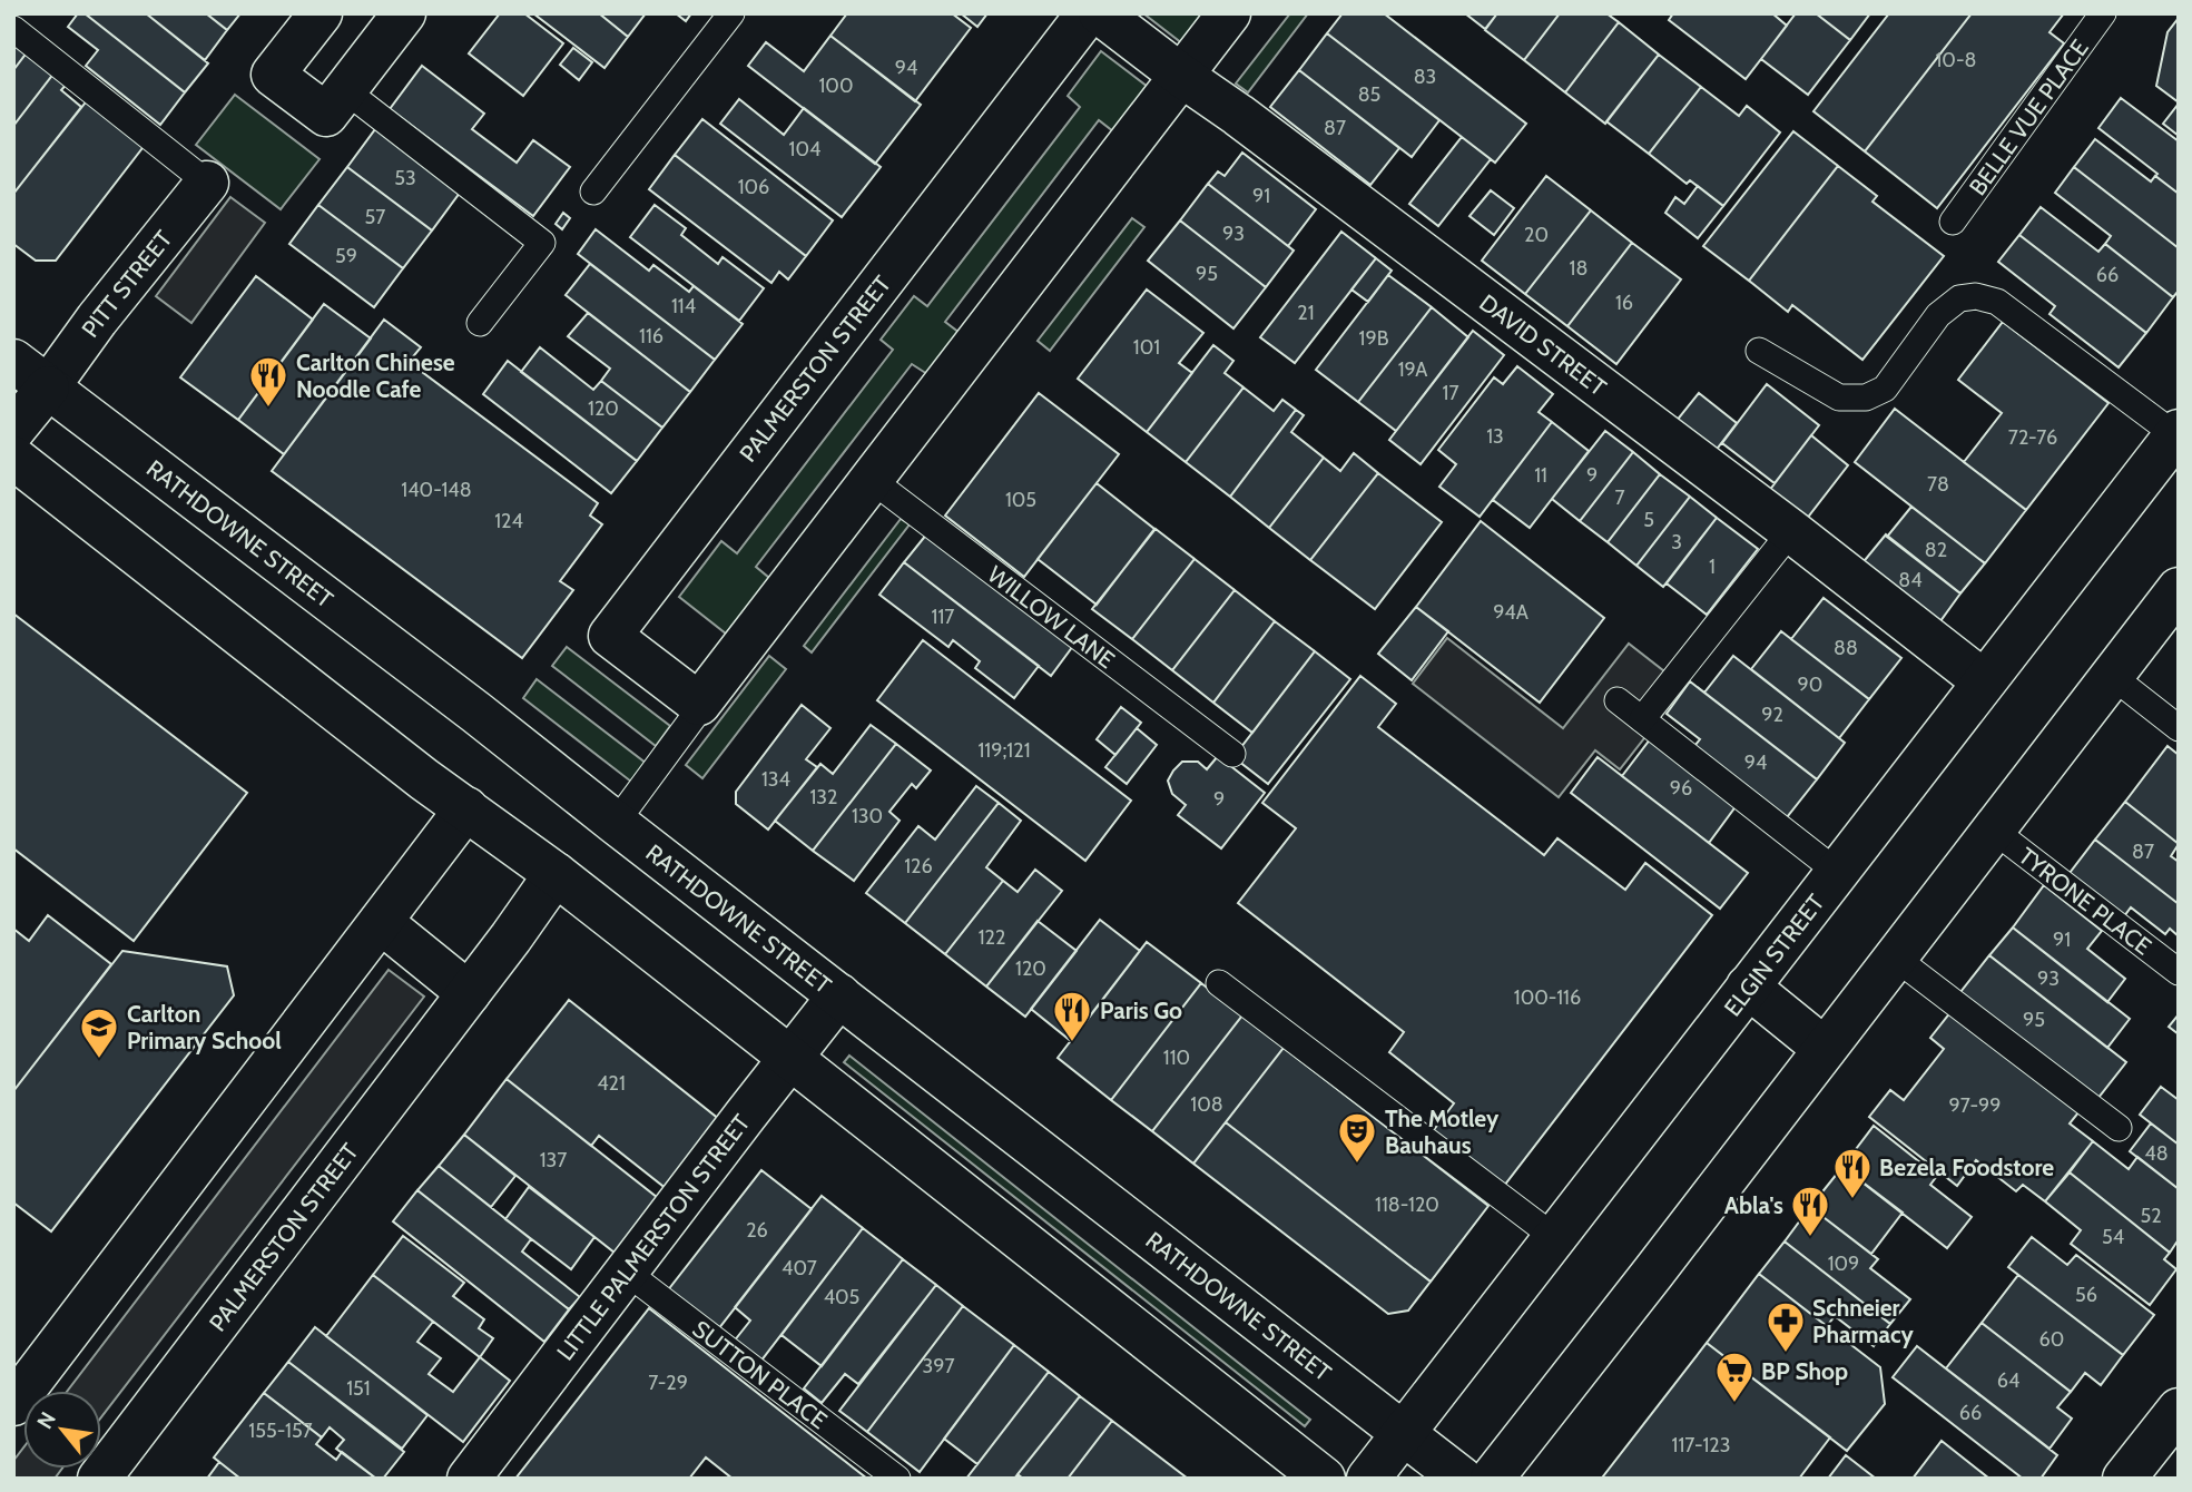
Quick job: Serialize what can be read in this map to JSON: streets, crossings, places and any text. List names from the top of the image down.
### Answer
{
  "streets": {
    "main road": [
      "PITT STREET",
      "DAVID STREET",
      "PALMERSTON STREET",
      "RATHDOWNE STREET",
      "ELGIN STREET",
      "LITTLE PALMERSTON STREET"
    ],
    "lane": [
      "BELLE VUE PLACE",
      "WILLOW LANE",
      "TYRONE PLACE",
      "SUTTON PLACE"
    ]
  },
  "crossings": [
    ["PITT STREET", "RATHDOWNE STREET"],
    ["DAVID STREET", "ELGIN STREET"],
    ["RATHDOWNE STREET", "ELGIN STREET"],
    ["RATHDOWNE STREET", "LITTLE PALMERSTON STREET"],
    ["LITTLE PALMERSTON STREET", "SUTTON PLACE"]
  ],
  "places": {
    "restaurant": [
      "Carlton Chinese Noodle Cafe",
      "Paris Go",
      "Bezela Foodstore",
      "Abla's"
    ],
    "school or university": ["Carlton Primary School"],
    "theatre": ["The Motley Bauhaus"],
    "pharmacy": ["Schneier Pharmacy"],
    "supermarket": ["BP Shop"]
  },
  "house_numbers": [
    "10-8",
    "94",
    "83",
    "100",
    "85",
    "87",
    "104",
    "53",
    "106",
    "91",
    "57",
    "93",
    "20",
    "59",
    "18",
    "95",
    "66",
    "16",
    "114",
    "21",
    "116",
    "19B",
    "101",
    "19A",
    "17",
    "120",
    "13",
    "72-76",
    "11",
    "9",
    "78",
    "140-148",
    "7",
    "105",
    "5",
    "124",
    "3",
    "82",
    "1",
    "84",
    "94A",
    "117",
    "88",
    "90",
    "92",
    "119;121",
    "94",
    "134",
    "96",
    "132",
    "9",
    "130",
    "87",
    "126",
    "122",
    "91",
    "120",
    "93",
    "100-116",
    "95",
    "110",
    "421",
    "108",
    "97-99",
    "48",
    "137",
    "118-120",
    "52",
    "26",
    "54",
    "109",
    "407",
    "56",
    "405",
    "60",
    "397",
    "64",
    "7-29",
    "151",
    "66",
    "155-157",
    "117-123"
  ],
  "north": "top left"
}
